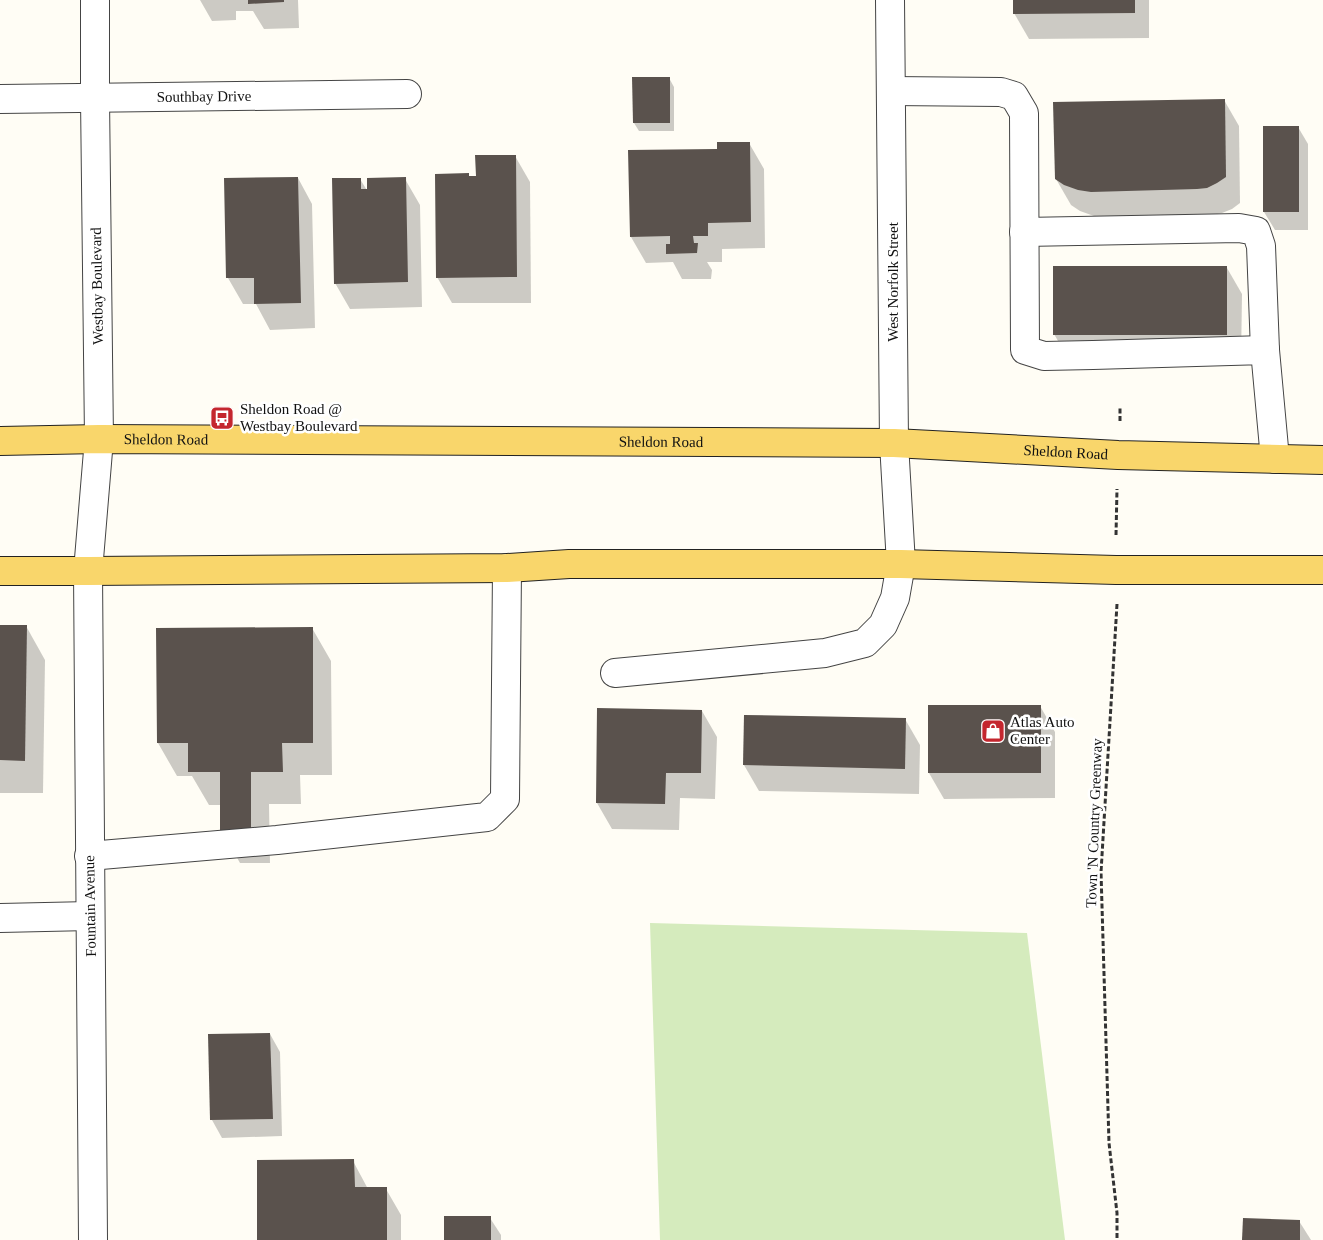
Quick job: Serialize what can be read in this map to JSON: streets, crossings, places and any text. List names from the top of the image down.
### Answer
{
  "streets": {
    "main road": ["Sheldon Road"],
    "street": [
      "Southbay Drive",
      "West Norfolk Street",
      "Westbay Boulevard",
      "Fountain Avenue"
    ],
    "path": ["Town 'N Country Greenway"]
  },
  "crossings": [
    ["Southbay Drive", "Westbay Boulevard"],
    ["West Norfolk Street", "Sheldon Road"],
    ["Westbay Boulevard", "Sheldon Road"],
    ["Westbay Boulevard", "Fountain Avenue"],
    ["Sheldon Road", "Town 'N Country Greenway"]
  ],
  "places": {
    "bus stop": ["Sheldon Road @ Westbay Boulevard"],
    "shop": ["Atlas Auto Center"]
  }
}
